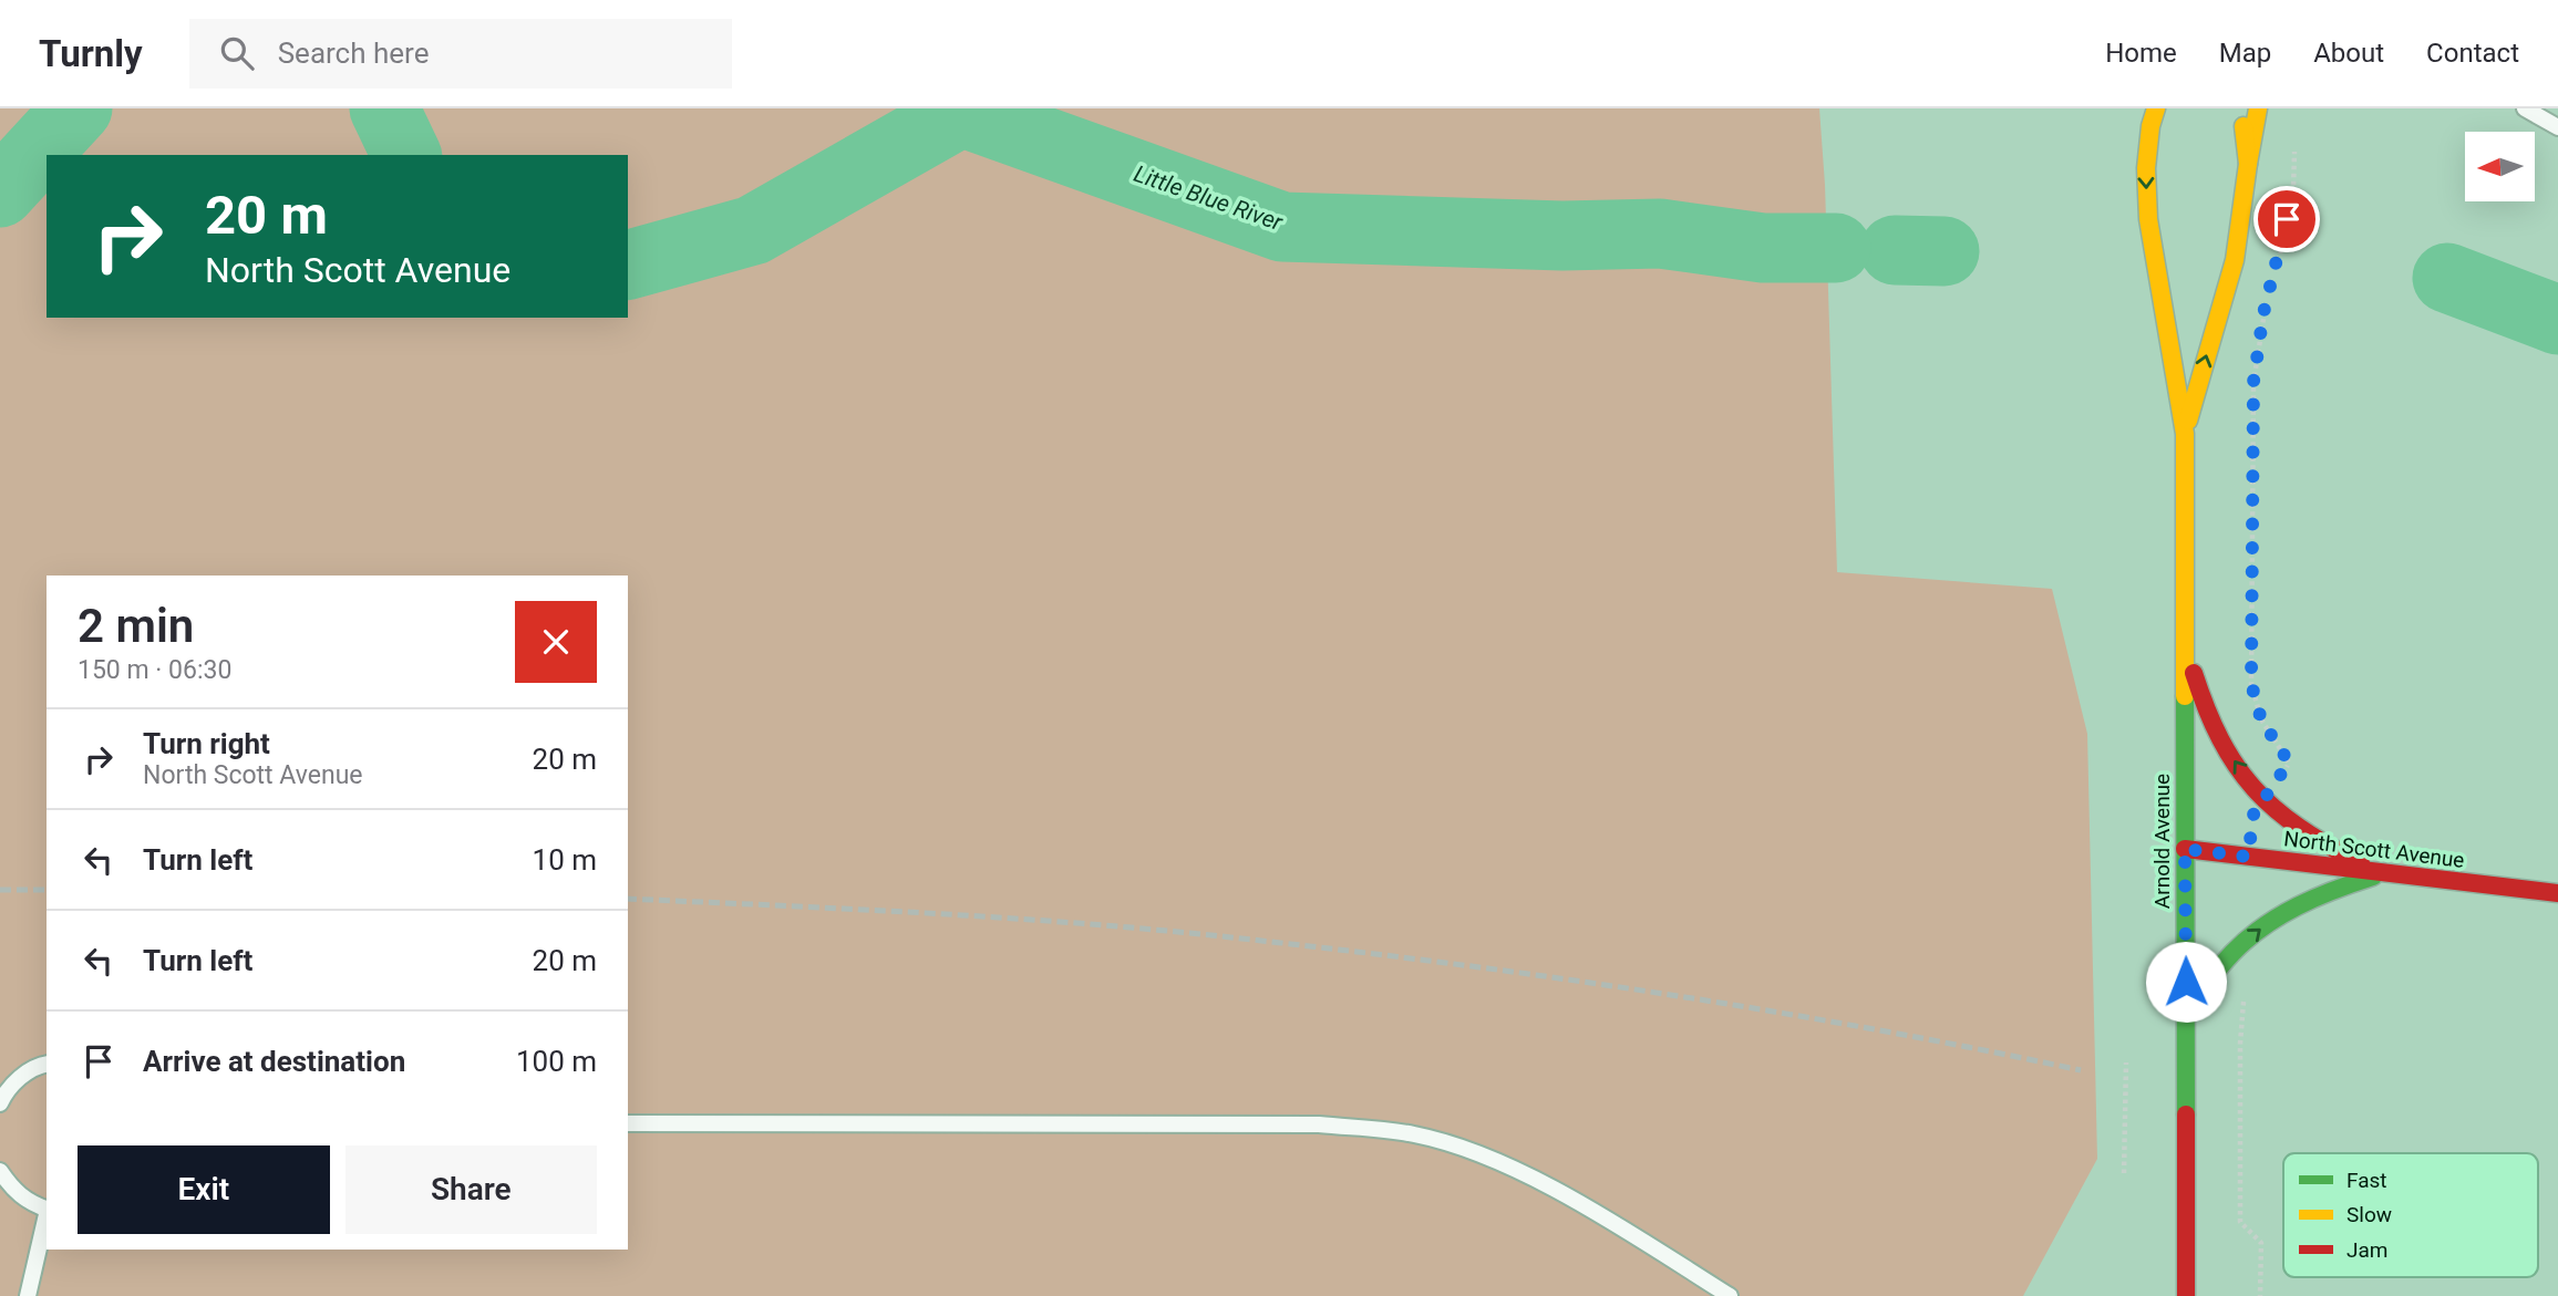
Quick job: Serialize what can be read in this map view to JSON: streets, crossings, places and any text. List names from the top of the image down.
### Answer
{
  "streets": {
    "main road": ["Arnold Avenue", "North Scott Avenue"]
  },
  "crossings": [
    ["Arnold Avenue", "North Scott Avenue"]
  ],
  "water": ["Little Blue River"],
  "legend": ["Fast", "Slow", "Jam"],
  "north": "left",
  "page": {
    "header": "Turnly",
    "search": "Search here",
    "nav": [
      "Home",
      "Map",
      "About",
      "Contact"
    ],
    "turn": ["20 m", "North Scott Avenue"],
    "heading": ["2 min", "150 m · 06:30"],
    "list": [
      {
        "name": "Turn right",
        "note": "North Scott Avenue",
        "value": "20 m"
      },
      {
        "name": "Turn left",
        "value": "10 m"
      },
      {
        "name": "Turn left",
        "value": "20 m"
      },
      {
        "name": "Arrive at destination",
        "value": "100 m"
      }
    ],
    "buttons": ["Exit", "Share"]
  }
}
